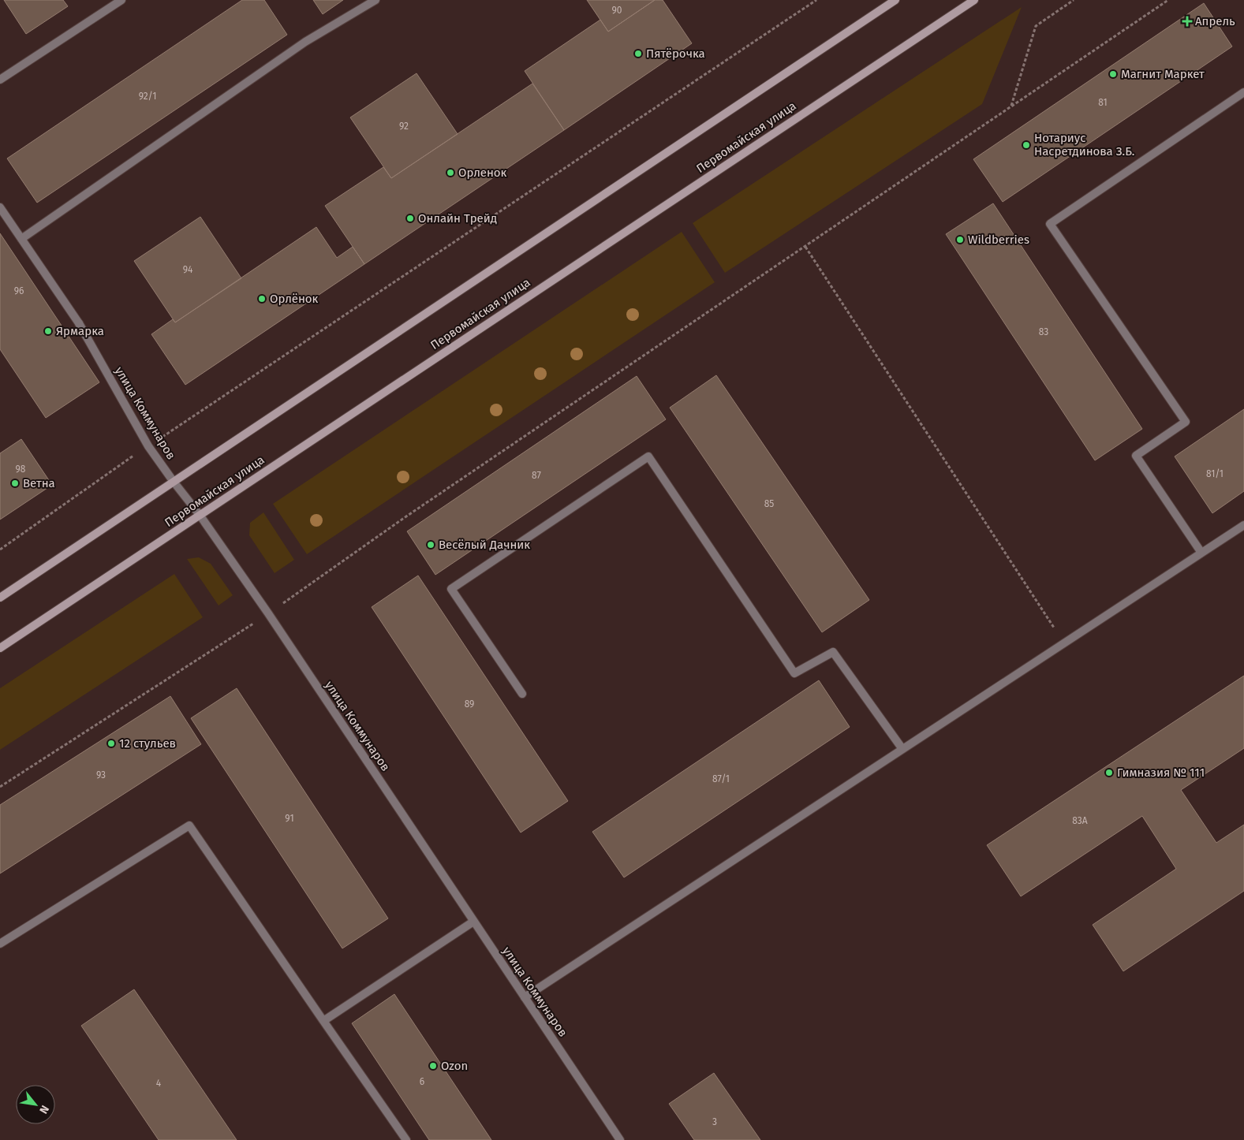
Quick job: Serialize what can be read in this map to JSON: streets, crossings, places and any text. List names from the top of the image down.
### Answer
{
  "streets": {
    "main road": ["Первомайская улица"],
    "street": ["улица Коммунаров"]
  },
  "crossings": [
    ["Первомайская улица", "улица Коммунаров"]
  ],
  "places": {
    "health": ["Апрель"],
    "other": [
      "Пятёрочка",
      "Магнит Маркет",
      "Нотариус Насретдинова З.Б.",
      "Орленок",
      "Онлайн Трейд",
      "Wildberries",
      "Орлёнок",
      "Ярмарка",
      "Ветна",
      "Весёлый Дачник",
      "12 стульев",
      "Гимназия № 111",
      "Ozon"
    ]
  },
  "house_numbers": [
    "90",
    "92/1",
    "81",
    "92",
    "94",
    "96",
    "83",
    "98",
    "81/1",
    "87",
    "85",
    "89",
    "93",
    "87/1",
    "91",
    "83А",
    "6",
    "4",
    "3"
  ],
  "north": "bottom right"
}
